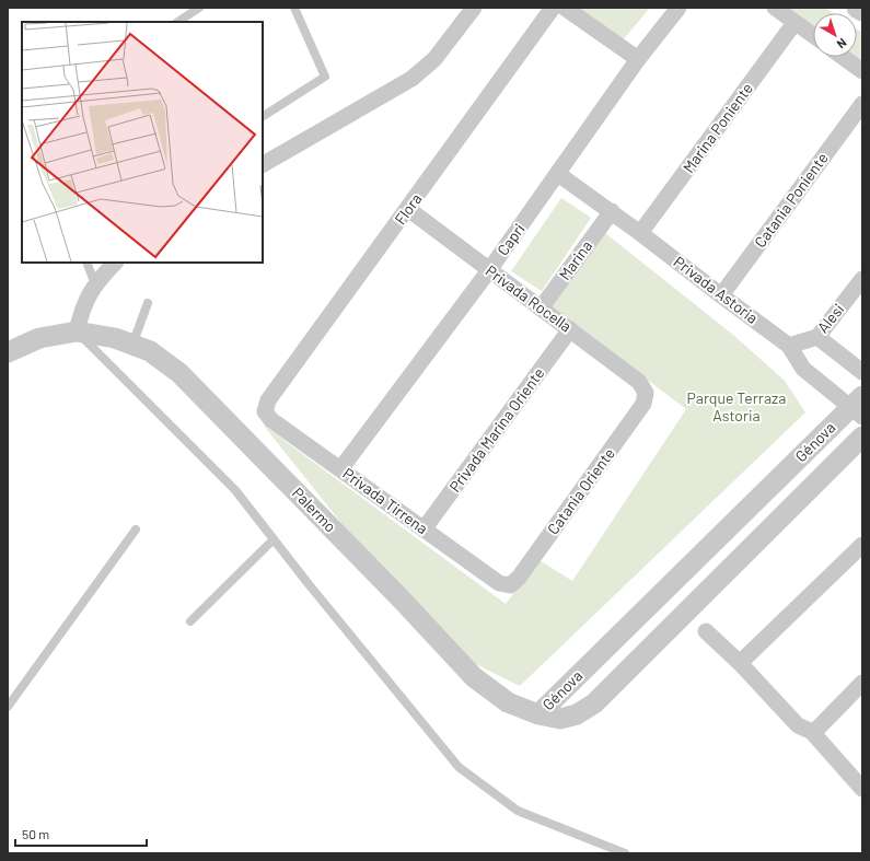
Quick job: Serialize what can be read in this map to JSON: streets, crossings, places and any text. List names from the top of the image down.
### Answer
{
  "streets": {
    "street": [
      "Marina Poniente",
      "Catania Poniente",
      "Flora",
      "Capri",
      "Marina",
      "Privada Astoria",
      "Privada Rocella",
      "Alesi",
      "Privada Marina Oriente",
      "Génova",
      "Catania Oriente",
      "Privada Tirrena",
      "Palermo"
    ]
  },
  "crossings": [
    ["Marina Poniente", "Privada Astoria"],
    ["Catania Poniente", "Privada Astoria"],
    ["Flora", "Privada Rocella"],
    ["Flora", "Privada Tirrena"],
    ["Capri", "Privada Astoria"],
    ["Capri", "Privada Rocella"],
    ["Capri", "Privada Tirrena"],
    ["Marina", "Privada Astoria"],
    ["Marina", "Privada Rocella"],
    ["Privada Astoria", "Alesi"],
    ["Privada Astoria", "Génova"],
    ["Privada Rocella", "Privada Marina Oriente"],
    ["Privada Rocella", "Catania Oriente"],
    ["Privada Marina Oriente", "Privada Tirrena"],
    ["Génova", "Palermo"],
    ["Catania Oriente", "Privada Tirrena"]
  ],
  "parks": ["Parque Terraza Astoria"],
  "scale_bar": "50 m",
  "north": "bottom right"
}
